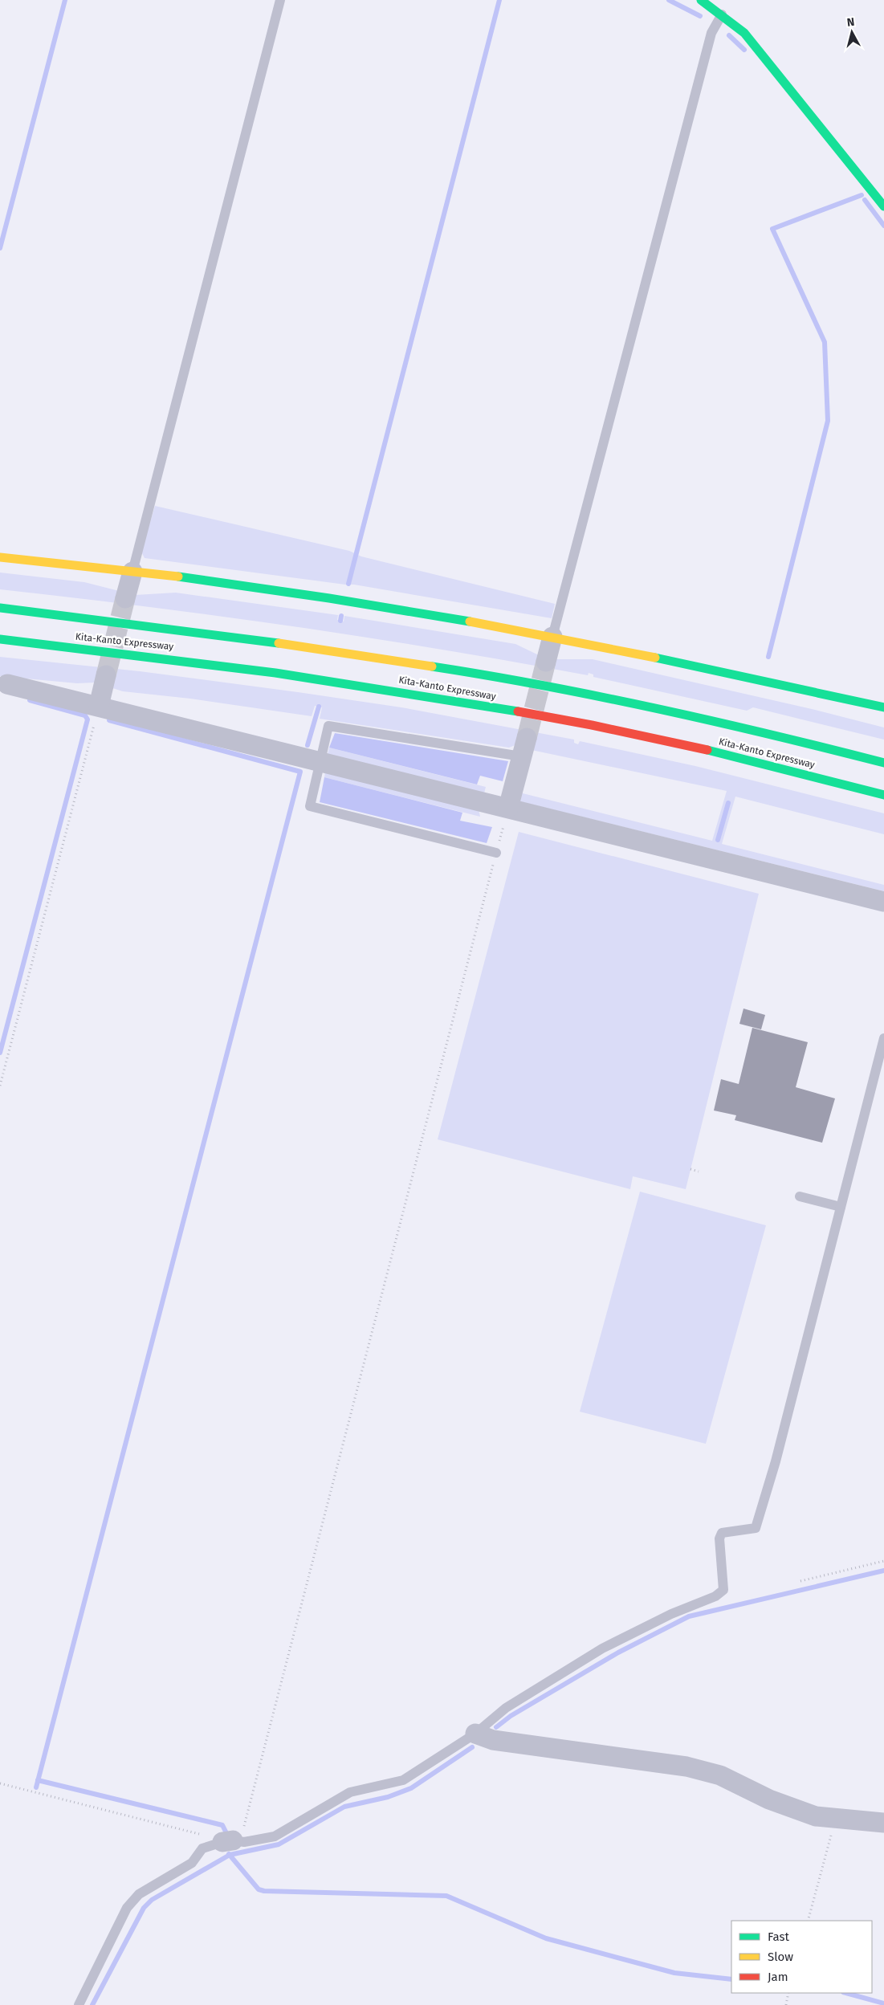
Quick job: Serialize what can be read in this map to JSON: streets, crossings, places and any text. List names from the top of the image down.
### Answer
{
  "streets": {
    "main road": ["Kita-Kanto Expressway"]
  },
  "legend": ["Fast", "Slow", "Jam"],
  "north": "top"
}
